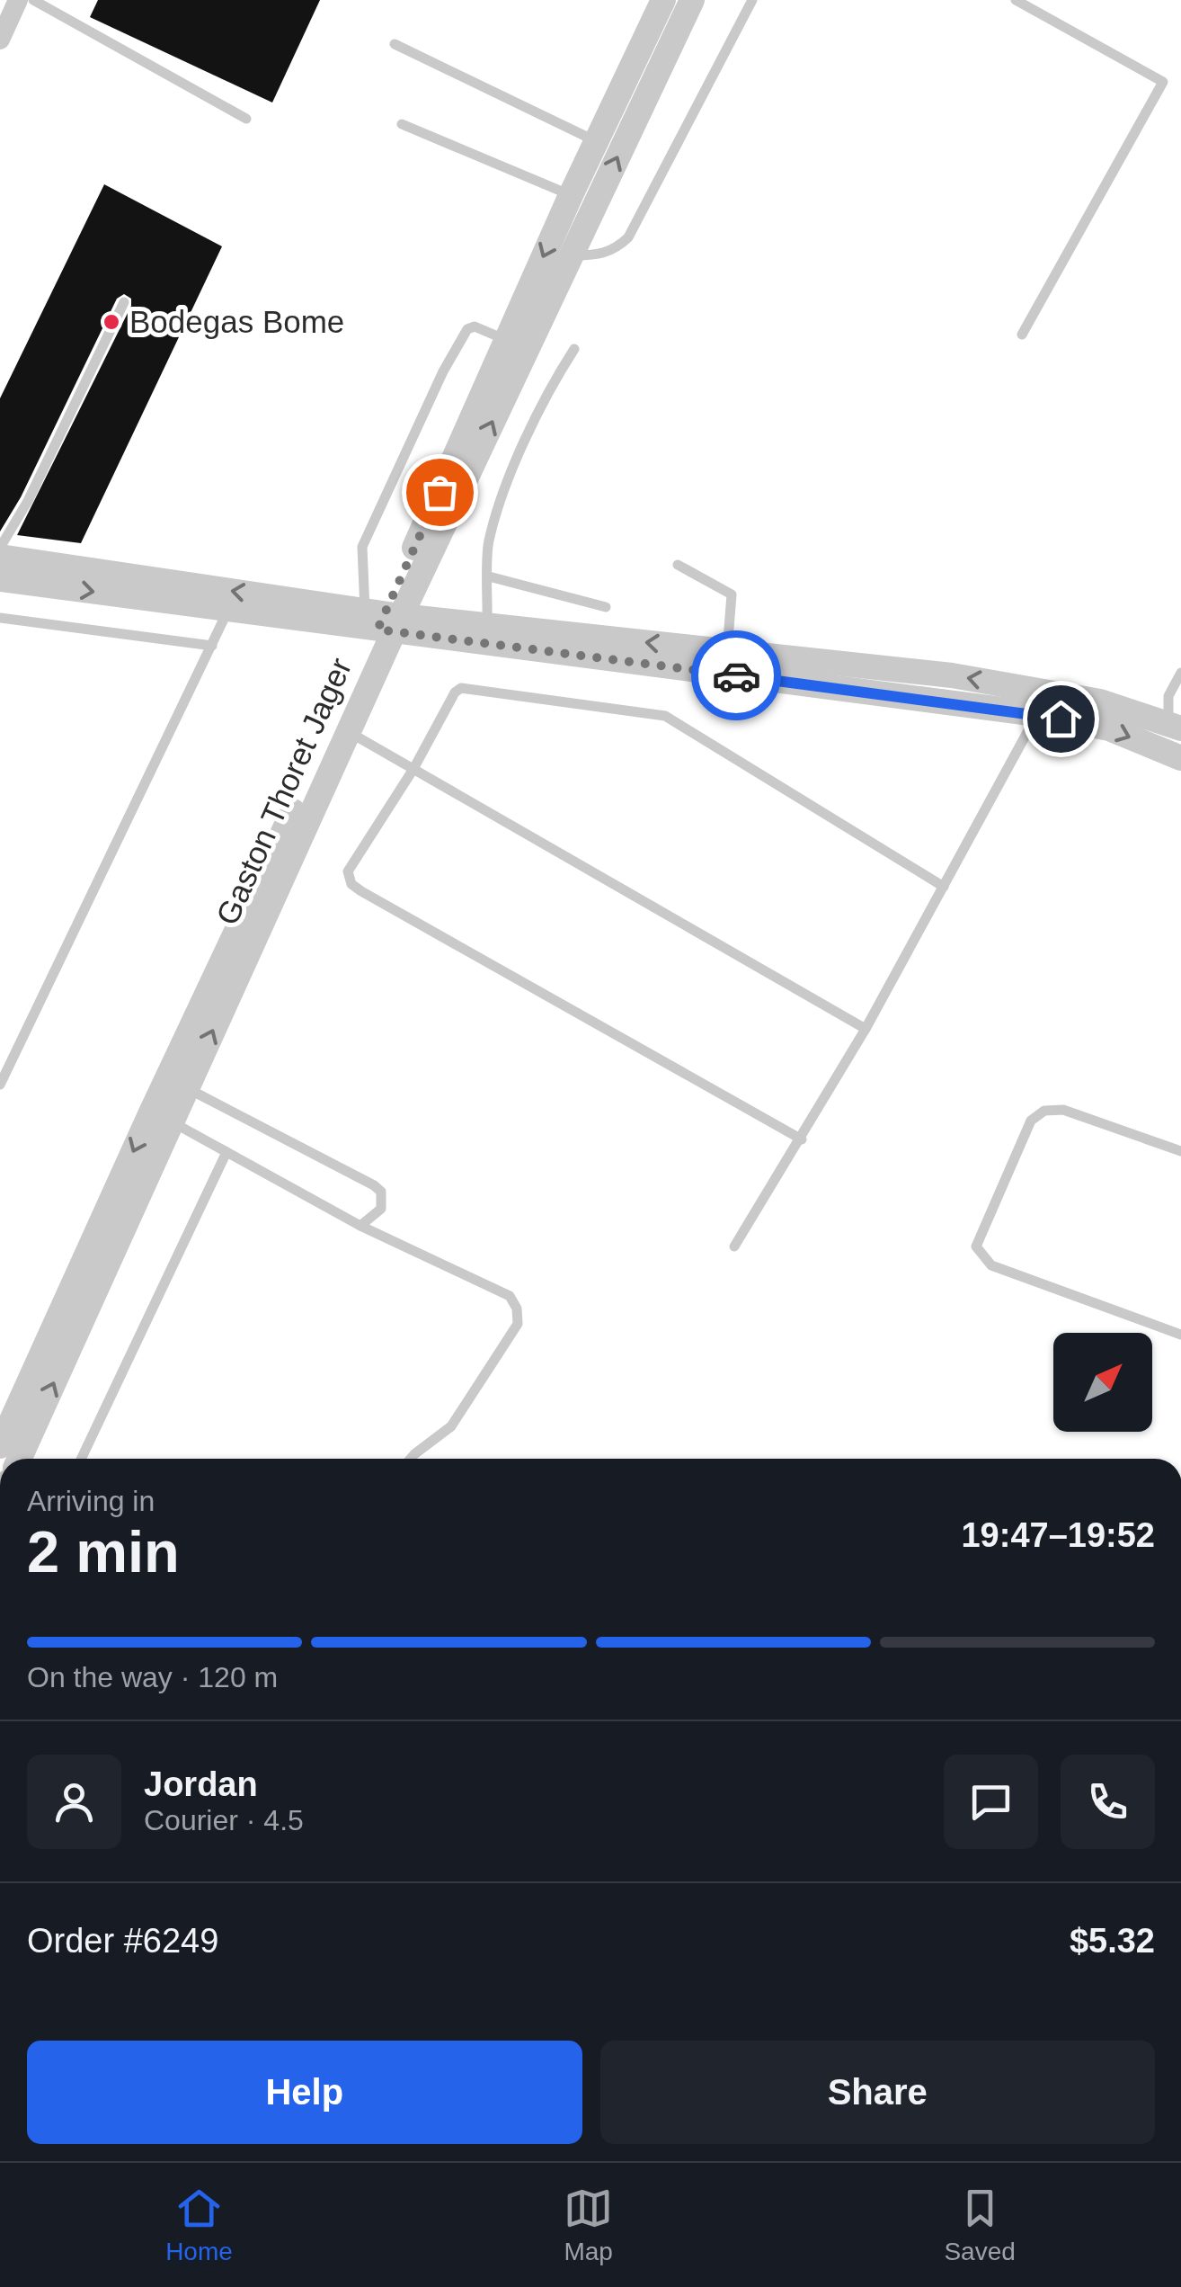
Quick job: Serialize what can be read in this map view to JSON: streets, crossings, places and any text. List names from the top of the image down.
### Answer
{
  "streets": {
    "street": ["Gaston Thoret Jager"]
  },
  "places": ["Bodegas Bome"],
  "north": "top right",
  "page": {
    "heading": ["2 min", "Arriving in", "19:47–19:52"],
    "panel": [
      "Jordan",
      "Courier · 4.5",
      "Order #6249",
      "$5.32"
    ],
    "bar": "On the way · 120 m",
    "buttons": ["Help", "Share"],
    "tabs": ["Home", "Map", "Saved"]
  }
}
